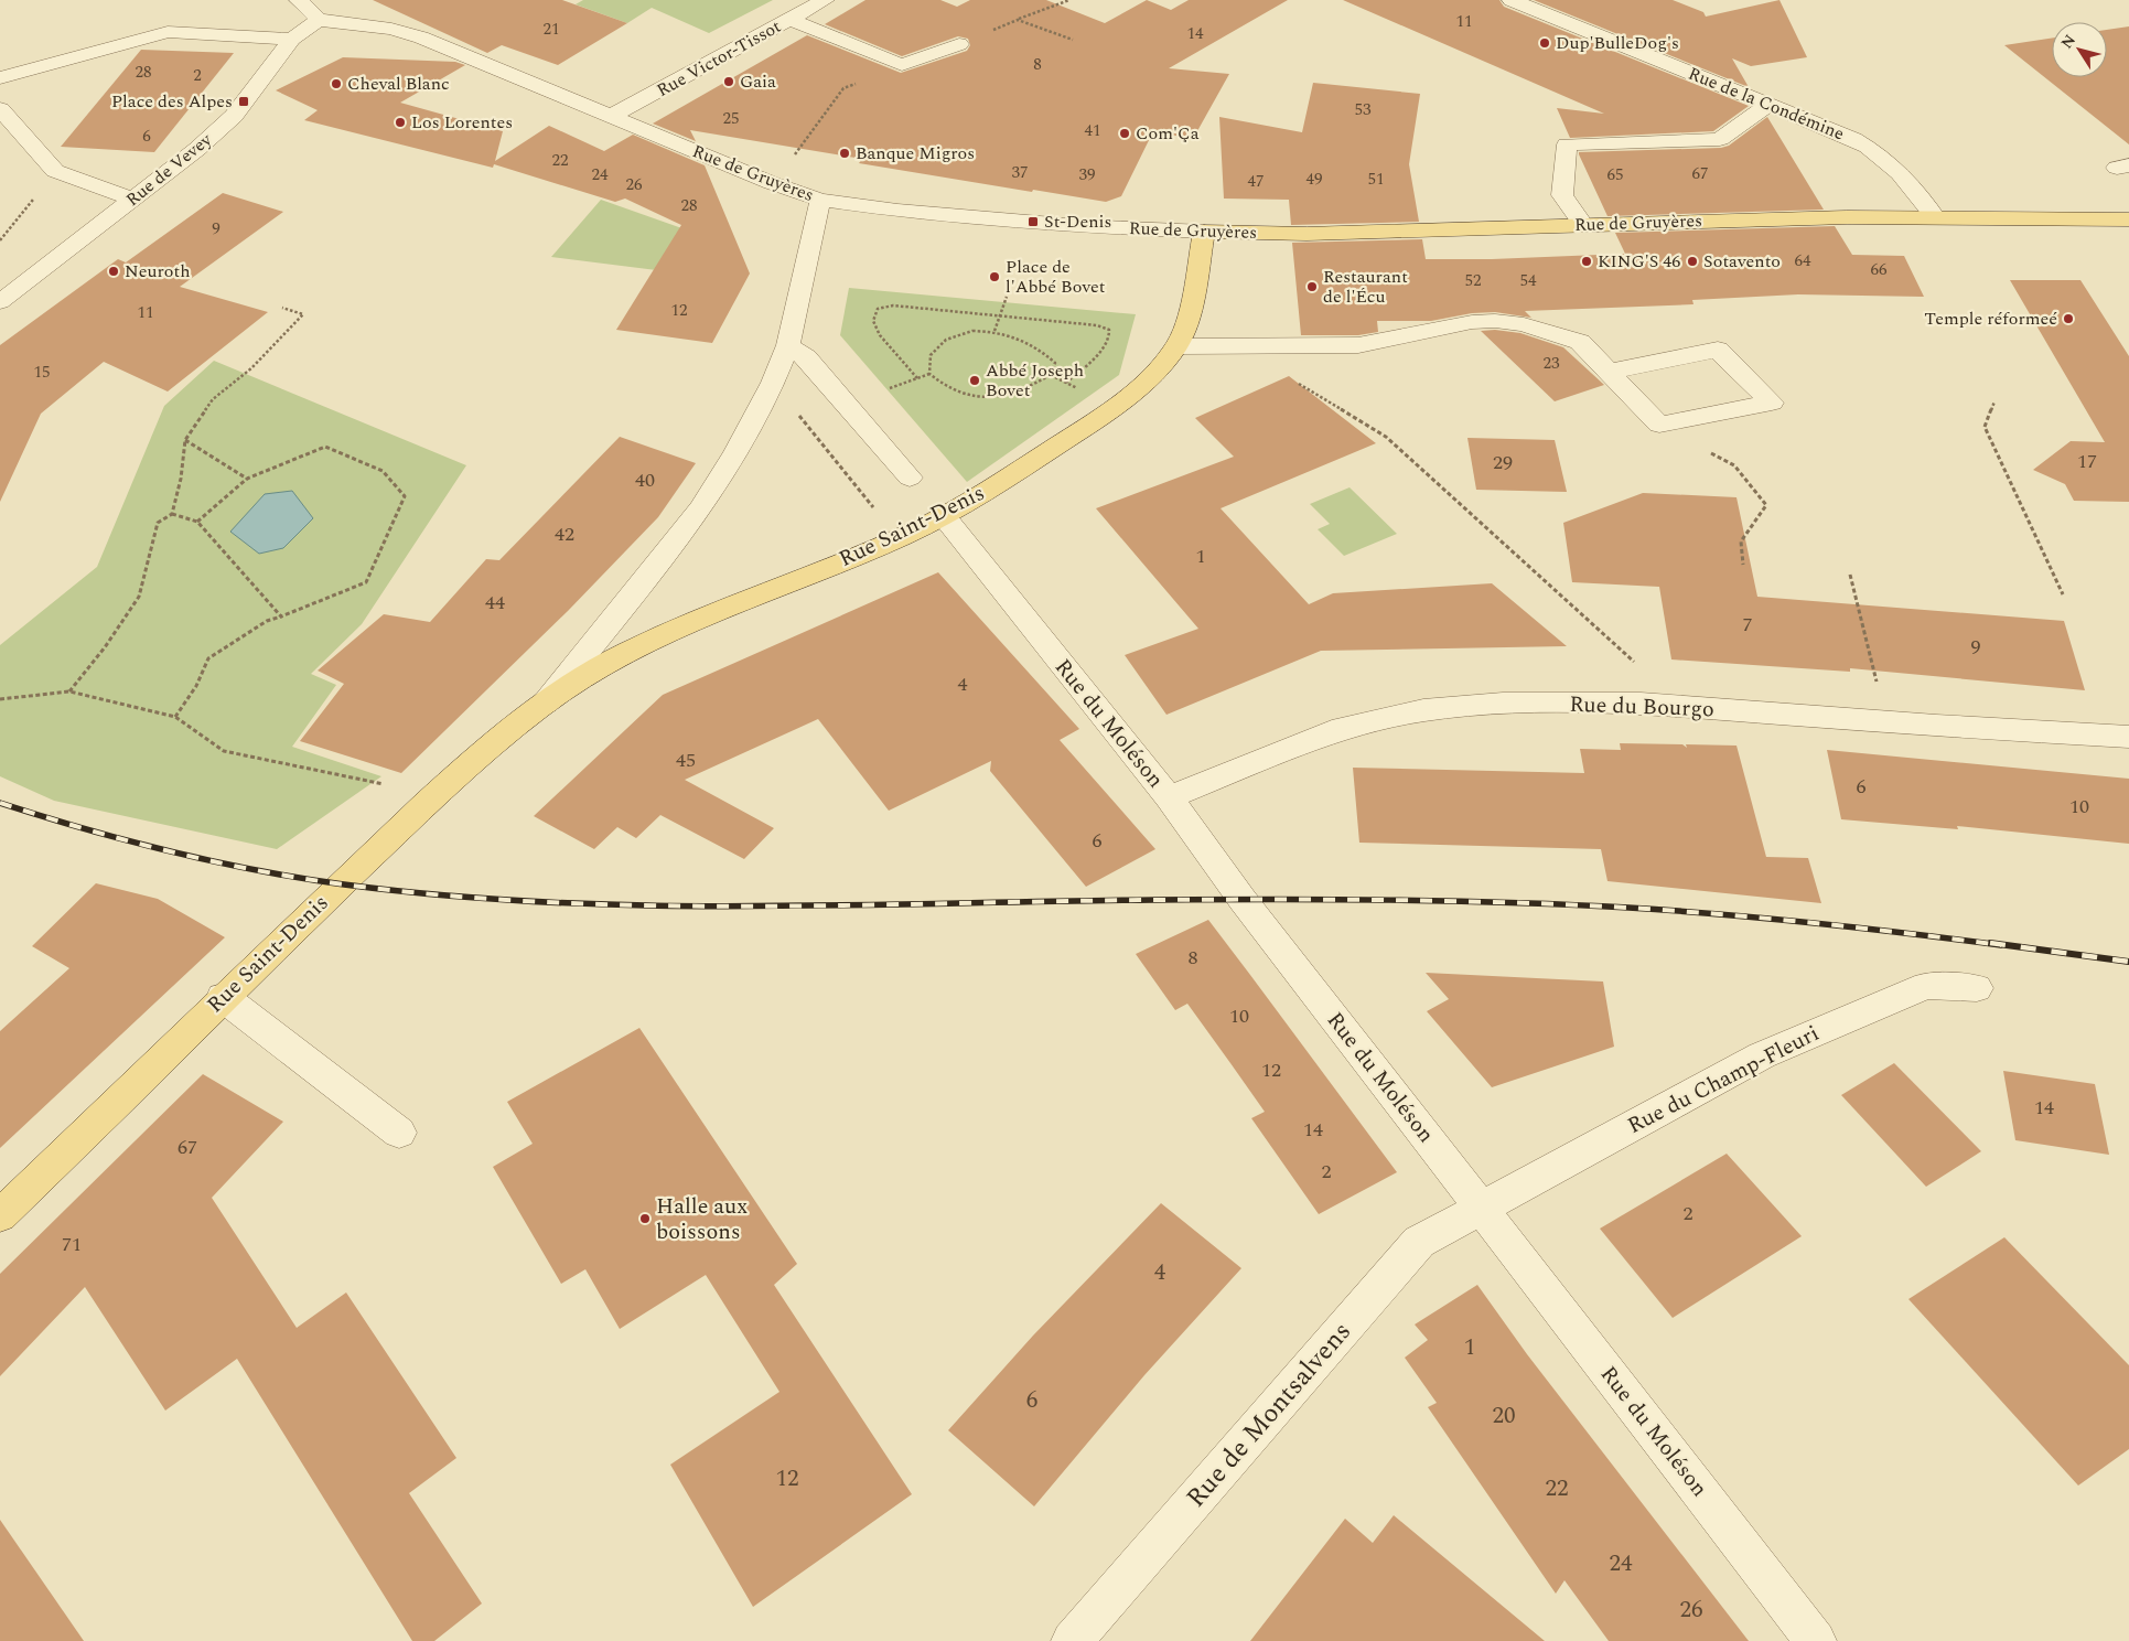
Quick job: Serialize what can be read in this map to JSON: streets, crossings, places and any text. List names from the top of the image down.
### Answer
{
  "streets": {
    "main road": ["Rue de Gruyères", "Rue Saint-Denis"],
    "street": [
      "Rue Victor-Tissot",
      "Rue de la Condémine",
      "Rue de Vevey",
      "Rue du Bourgo",
      "Rue du Moléson",
      "Rue du Champ-Fleuri",
      "Rue de Montsalvens"
    ]
  },
  "crossings": [
    ["Rue Victor-Tissot", "Rue de Gruyères"],
    ["Rue de la Condémine", "Rue de Gruyères"],
    ["Rue de Vevey", "Rue de Gruyères"],
    ["Rue de Gruyères", "Rue Saint-Denis"],
    ["Rue Saint-Denis", "Rue du Moléson"],
    ["Rue du Bourgo", "Rue du Moléson"],
    ["Rue du Moléson", "Rue du Champ-Fleuri"],
    ["Rue du Moléson", "Rue de Montsalvens"],
    ["Rue du Champ-Fleuri", "Rue de Montsalvens"]
  ],
  "places": {
    "other": [
      "Dup'BulleDog's",
      "Gaia",
      "Cheval Blanc",
      "Los Lorentes",
      "Com'Ça",
      "Banque Migros",
      "KING'S 46",
      "Sotavento",
      "Neuroth",
      "Place de l'Abbé Bovet",
      "Restaurant de l'Écu",
      "Temple réformeé",
      "Abbé Joseph Bovet",
      "Halle aux boissons"
    ],
    "transit": ["Place des Alpes", "St-Denis"]
  },
  "house_numbers": [
    "11",
    "21",
    "14",
    "8",
    "28",
    "2",
    "53",
    "25",
    "41",
    "6",
    "22",
    "37",
    "67",
    "24",
    "39",
    "65",
    "49",
    "51",
    "47",
    "26",
    "28",
    "9",
    "64",
    "66",
    "52",
    "54",
    "12",
    "11",
    "23",
    "15",
    "17",
    "29",
    "40",
    "42",
    "1",
    "44",
    "7",
    "9",
    "4",
    "45",
    "6",
    "10",
    "6",
    "8",
    "10",
    "12",
    "14",
    "14",
    "67",
    "2",
    "2",
    "71",
    "4",
    "1",
    "6",
    "20",
    "12",
    "22",
    "24",
    "26"
  ],
  "north": "top left"
}
